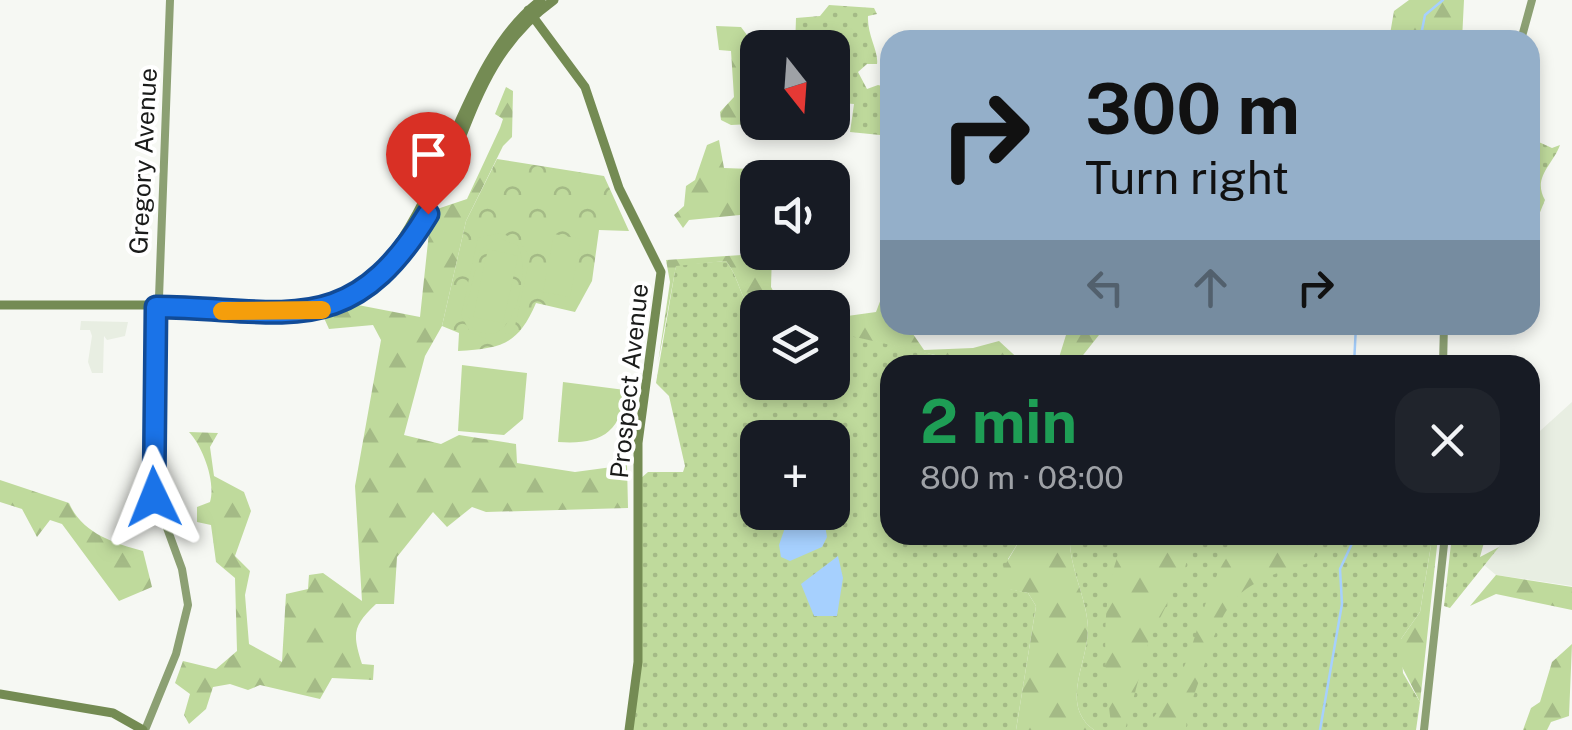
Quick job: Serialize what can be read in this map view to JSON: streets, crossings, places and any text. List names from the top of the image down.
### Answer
{
  "streets": {
    "main road": ["Gregory Avenue", "Prospect Avenue"]
  },
  "north": "bottom",
  "page": {
    "map_buttons": "+",
    "turn": ["300 m", "Turn right"],
    "heading": ["2 min", "800 m · 08:00"]
  }
}
